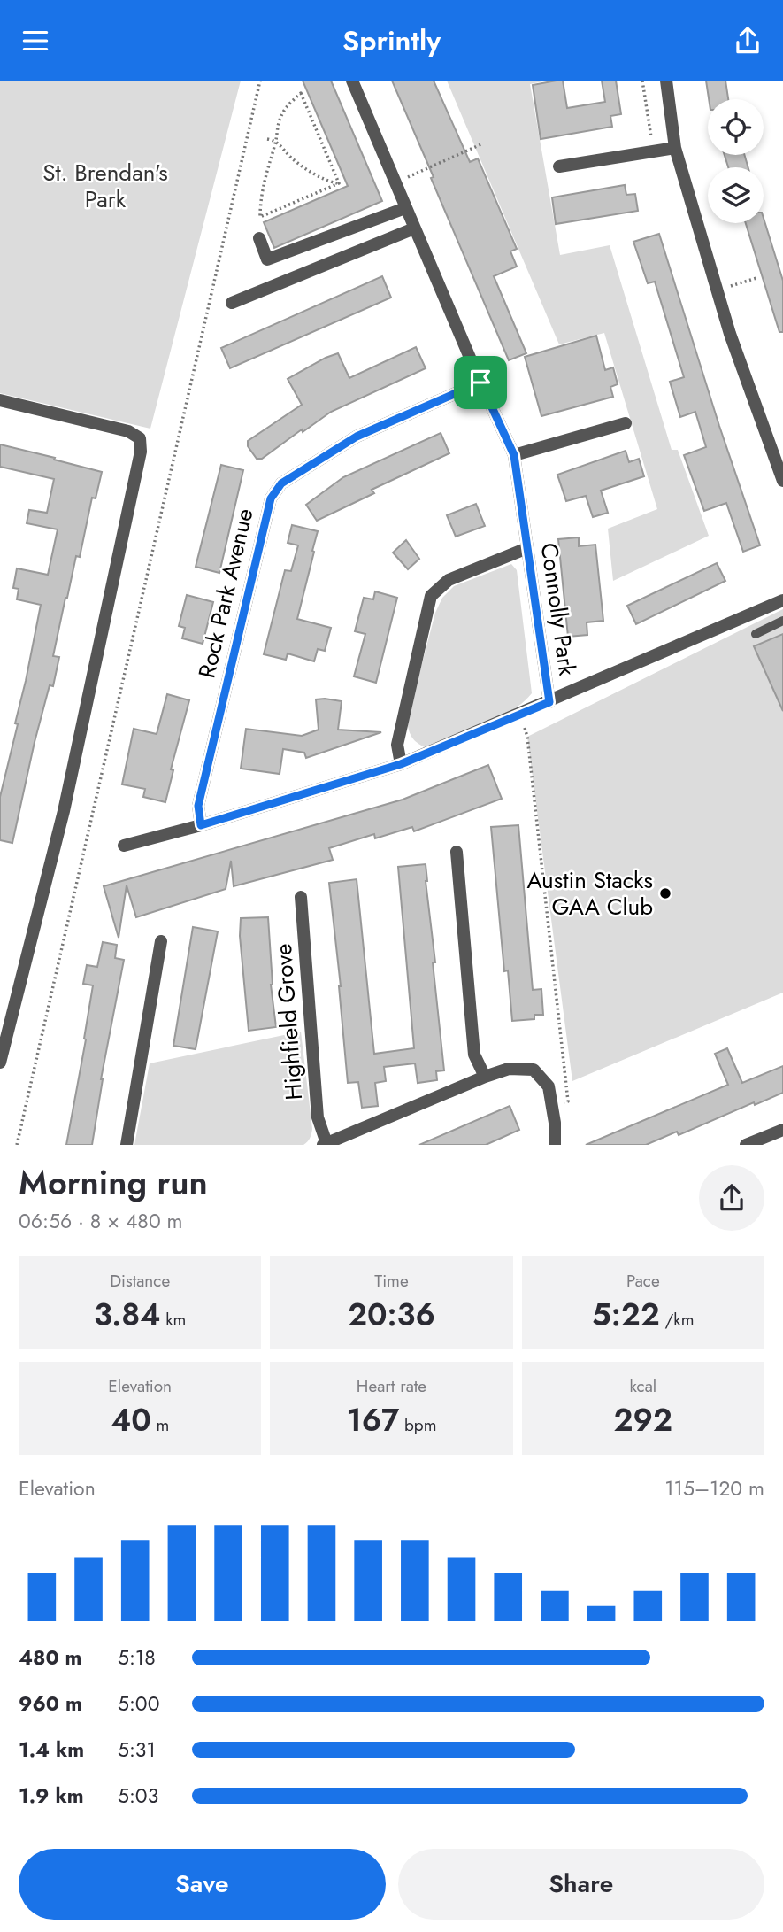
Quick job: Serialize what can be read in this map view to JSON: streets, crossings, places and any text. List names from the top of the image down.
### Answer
{
  "streets": {
    "street": ["Rock Park Avenue", "Connolly Park", "Highfield Grove"]
  },
  "crossings": [
    ["Rock Park Avenue", "Connolly Park"]
  ],
  "parks": ["St. Brendan's Park"],
  "places": ["Austin Stacks GAA Club"],
  "page": {
    "header": "Sprintly",
    "heading": ["Morning run", "06:56 · 8 × 480 m"],
    "stats": [
      ["Distance", "3.84 km"],
      ["Time", "20:36"],
      ["Pace", "5:22 /km"],
      ["Elevation", "40 m"],
      ["Heart rate", "167 bpm"],
      ["kcal", "292"]
    ],
    "chart": ["Elevation", "115–120 m"],
    "list": [
      {
        "name": "480 m",
        "note": "5:18"
      },
      {
        "name": "960 m",
        "note": "5:00"
      },
      {
        "name": "1.4 km",
        "note": "5:31"
      },
      {
        "name": "1.9 km",
        "note": "5:03"
      }
    ],
    "buttons": ["Save", "Share"]
  }
}
